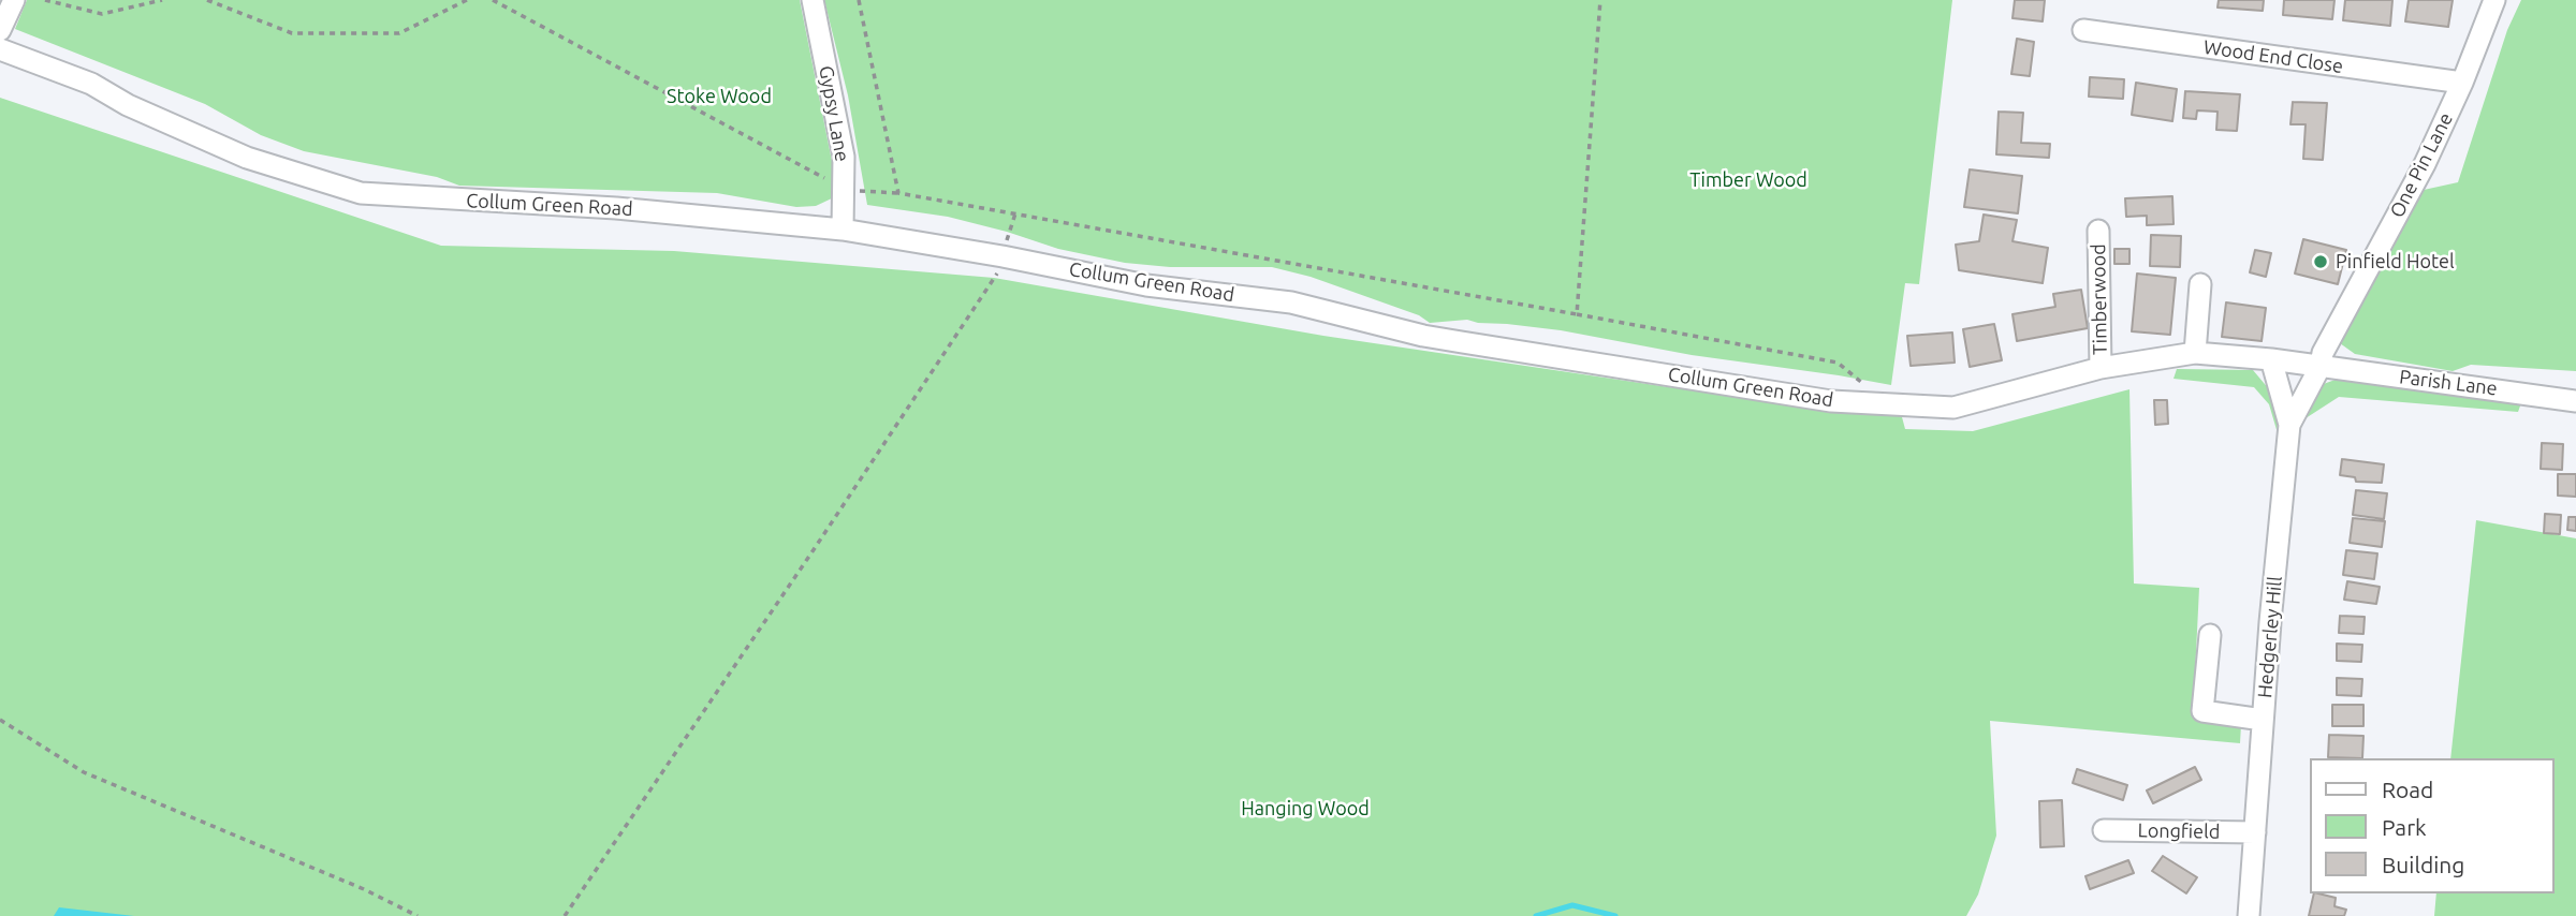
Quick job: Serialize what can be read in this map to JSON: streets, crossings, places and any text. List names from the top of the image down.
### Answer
{
  "streets": {
    "street": [
      "Wood End Close",
      "Gypsy Lane",
      "One Pin Lane",
      "Collum Green Road",
      "Timberwood",
      "Parish Lane",
      "Hedgerley Hill",
      "Longfield"
    ]
  },
  "crossings": [
    ["Wood End Close", "One Pin Lane"],
    ["Gypsy Lane", "Collum Green Road"],
    ["One Pin Lane", "Collum Green Road"],
    ["One Pin Lane", "Parish Lane"],
    ["One Pin Lane", "Hedgerley Hill"],
    ["Collum Green Road", "Timberwood"],
    ["Collum Green Road", "Parish Lane"],
    ["Collum Green Road", "Hedgerley Hill"],
    ["Parish Lane", "Hedgerley Hill"],
    ["Hedgerley Hill", "Longfield"]
  ],
  "parks": ["Stoke Wood", "Timber Wood", "Hanging Wood"],
  "places": ["Pinfield Hotel"],
  "legend": ["Road", "Park", "Building"]
}
